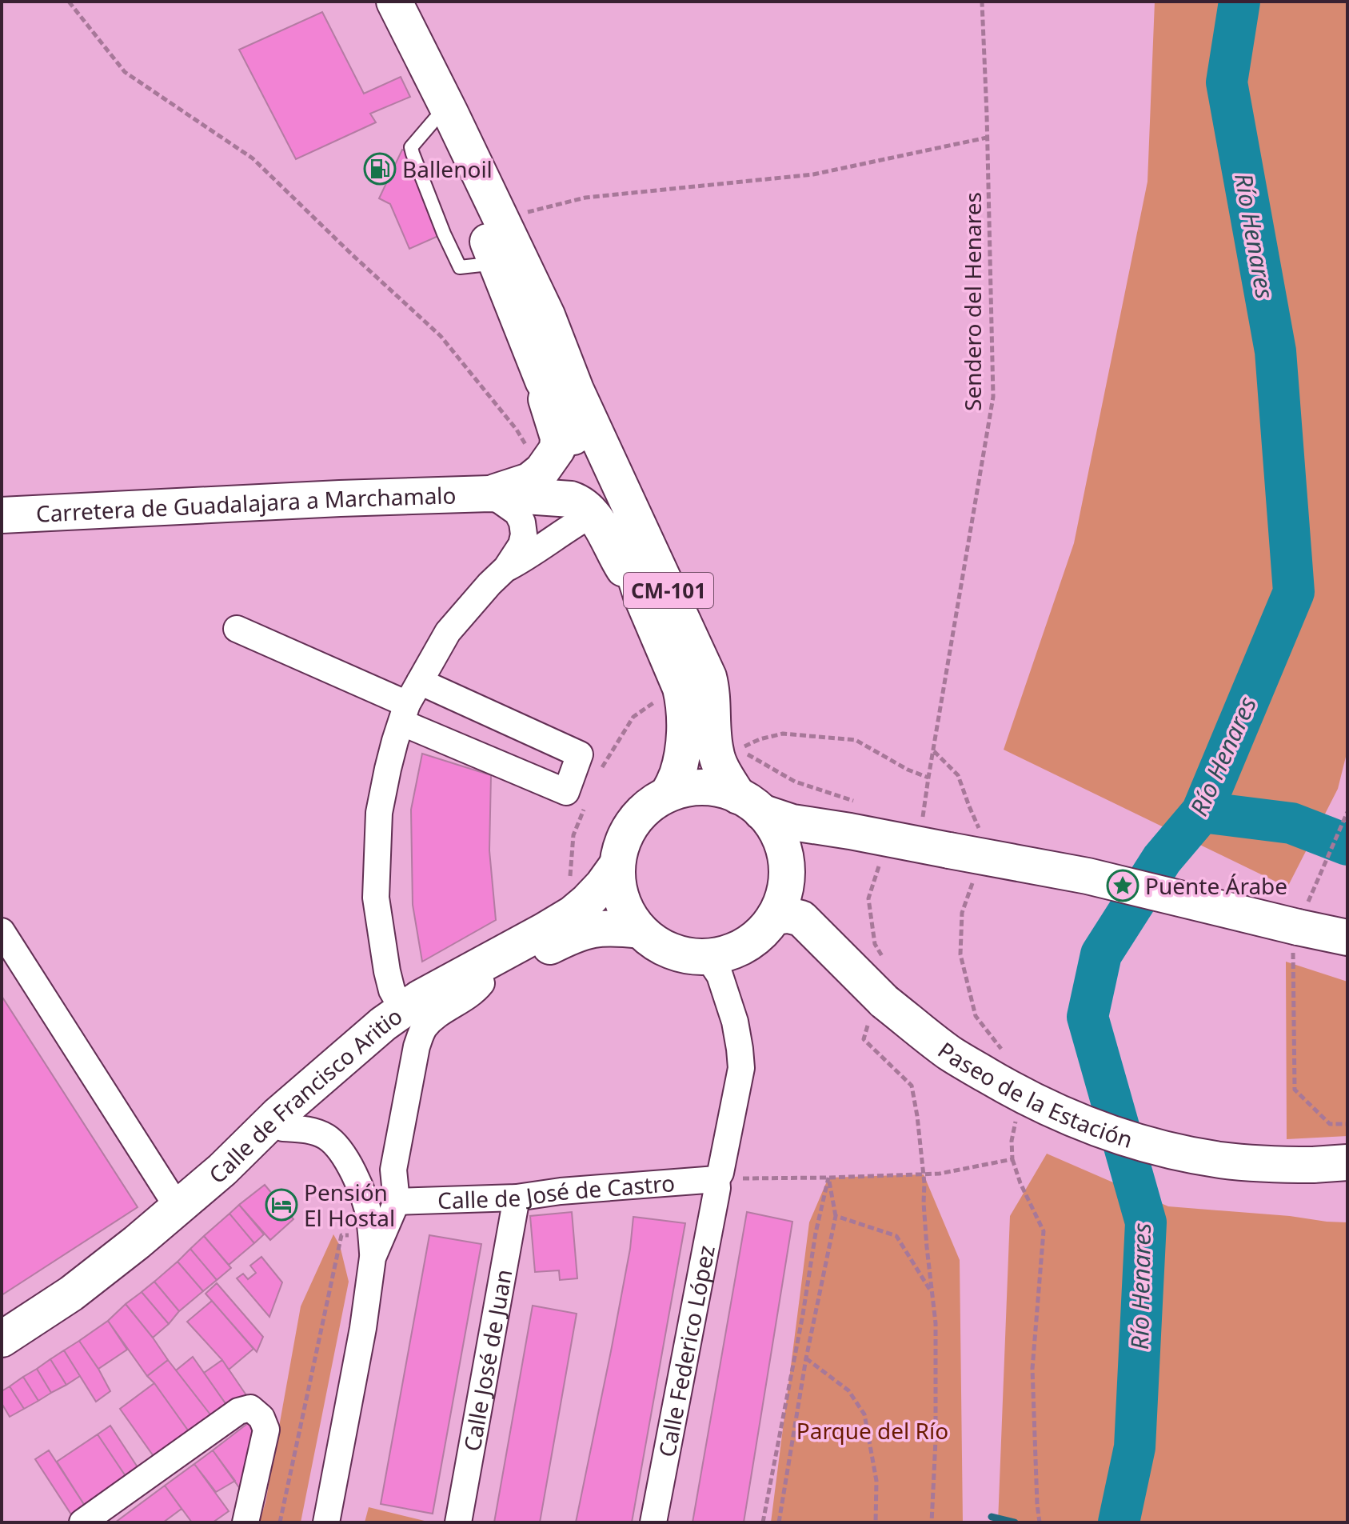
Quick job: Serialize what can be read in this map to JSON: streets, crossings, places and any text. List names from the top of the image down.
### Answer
{
  "streets": {
    "main road": [
      "Carretera de Guadalajara a Marchamalo",
      "CM-101",
      "Paseo de la Estación",
      "Calle de Francisco Aritio"
    ],
    "street": ["Calle de José de Castro", "Calle Federico López", "Calle José de Juan"],
    "path": ["Sendero del Henares"]
  },
  "crossings": [
    ["CM-101", "Paseo de la Estación"],
    ["CM-101", "Calle de Francisco Aritio"],
    ["CM-101", "Calle Federico López"],
    ["Paseo de la Estación", "Calle de Francisco Aritio"],
    ["Paseo de la Estación", "Calle Federico López"],
    ["Calle de Francisco Aritio", "Calle Federico López"],
    ["Calle de José de Castro", "Calle Federico López"],
    ["Calle de José de Castro", "Calle José de Juan"]
  ],
  "water": ["Río Henares"],
  "parks": ["Parque del Río"],
  "places": {
    "fuel station": ["Ballenoil"],
    "place": ["Puente Árabe"],
    "hotel": ["Pensión El Hostal"]
  }
}
